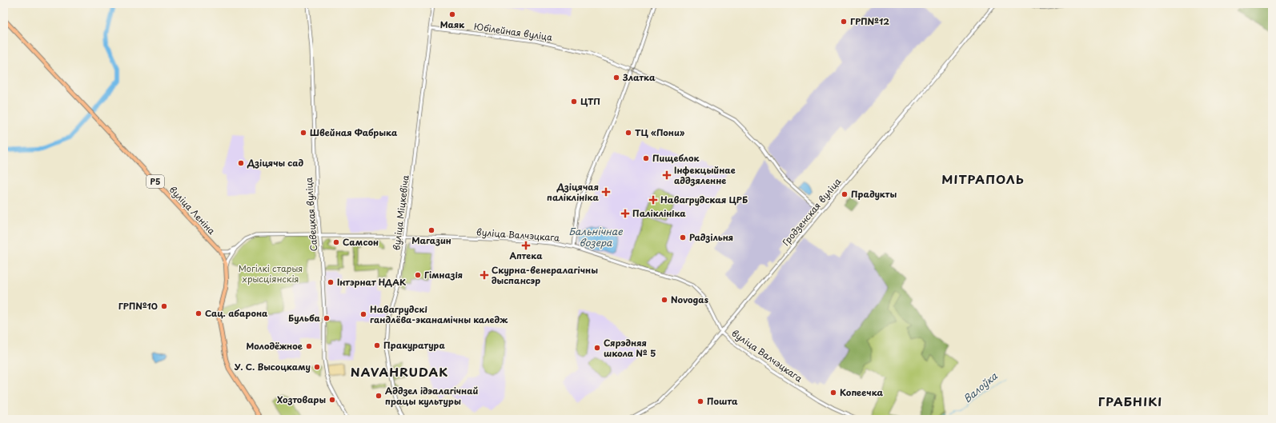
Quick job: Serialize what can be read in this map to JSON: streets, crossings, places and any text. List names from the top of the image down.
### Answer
{
  "streets": {
    "main road": ["Р5", "вуліца Леніна"],
    "street": [
      "Юбілейная вуліца",
      "Гродзенская вуліца",
      "вуліца Міцкевіча",
      "Савецкая вуліца",
      "вуліца Валчэцкага"
    ]
  },
  "crossings": [
    ["Юбілейная вуліца", "вуліца Міцкевіча"],
    ["вуліца Леніна", "вуліца Валчэцкага"],
    ["Гродзенская вуліца", "вуліца Валчэцкага"],
    ["вуліца Міцкевіча", "вуліца Валчэцкага"],
    ["Савецкая вуліца", "вуліца Валчэцкага"]
  ],
  "districts": ["МІТРАПОЛЬ", "NAVAHRUDAK", "ГРАБНІКІ"],
  "water": ["Бальнічнае возера", "Валоўка"],
  "parks": ["Могілкі старыя хрысціянскія"],
  "places": {
    "other": [
      "Маяк",
      "ГРП№12",
      "Златка",
      "ЦТП",
      "Швейная Фабрыка",
      "ТЦ «Пони»",
      "Пищеблок",
      "Дзіцячы сад",
      "Прадукты",
      "Магазин",
      "Радзільня",
      "Самсон",
      "Гімназія",
      "Інтэрнат НДАК",
      "Novogas",
      "ГРП№10",
      "Сац. абарона",
      "Навагрудскі гандлёва-эканамічны каледж",
      "Бульба",
      "Пракуратура",
      "Молодёжное",
      "Сярэдняя школа № 5",
      "У. С. Высоцкаму",
      "Копеечка",
      "Аддзел ідэалагічнай працы культуры",
      "Хозтовары",
      "Пошта"
    ],
    "health": [
      "Інфекцыйнае аддзяленне",
      "Дзіцячая паліклініка",
      "Навагрудская ЦРБ",
      "Паліклініка",
      "Аптека",
      "Скурна-венералагічны дыспансэр"
    ]
  }
}
